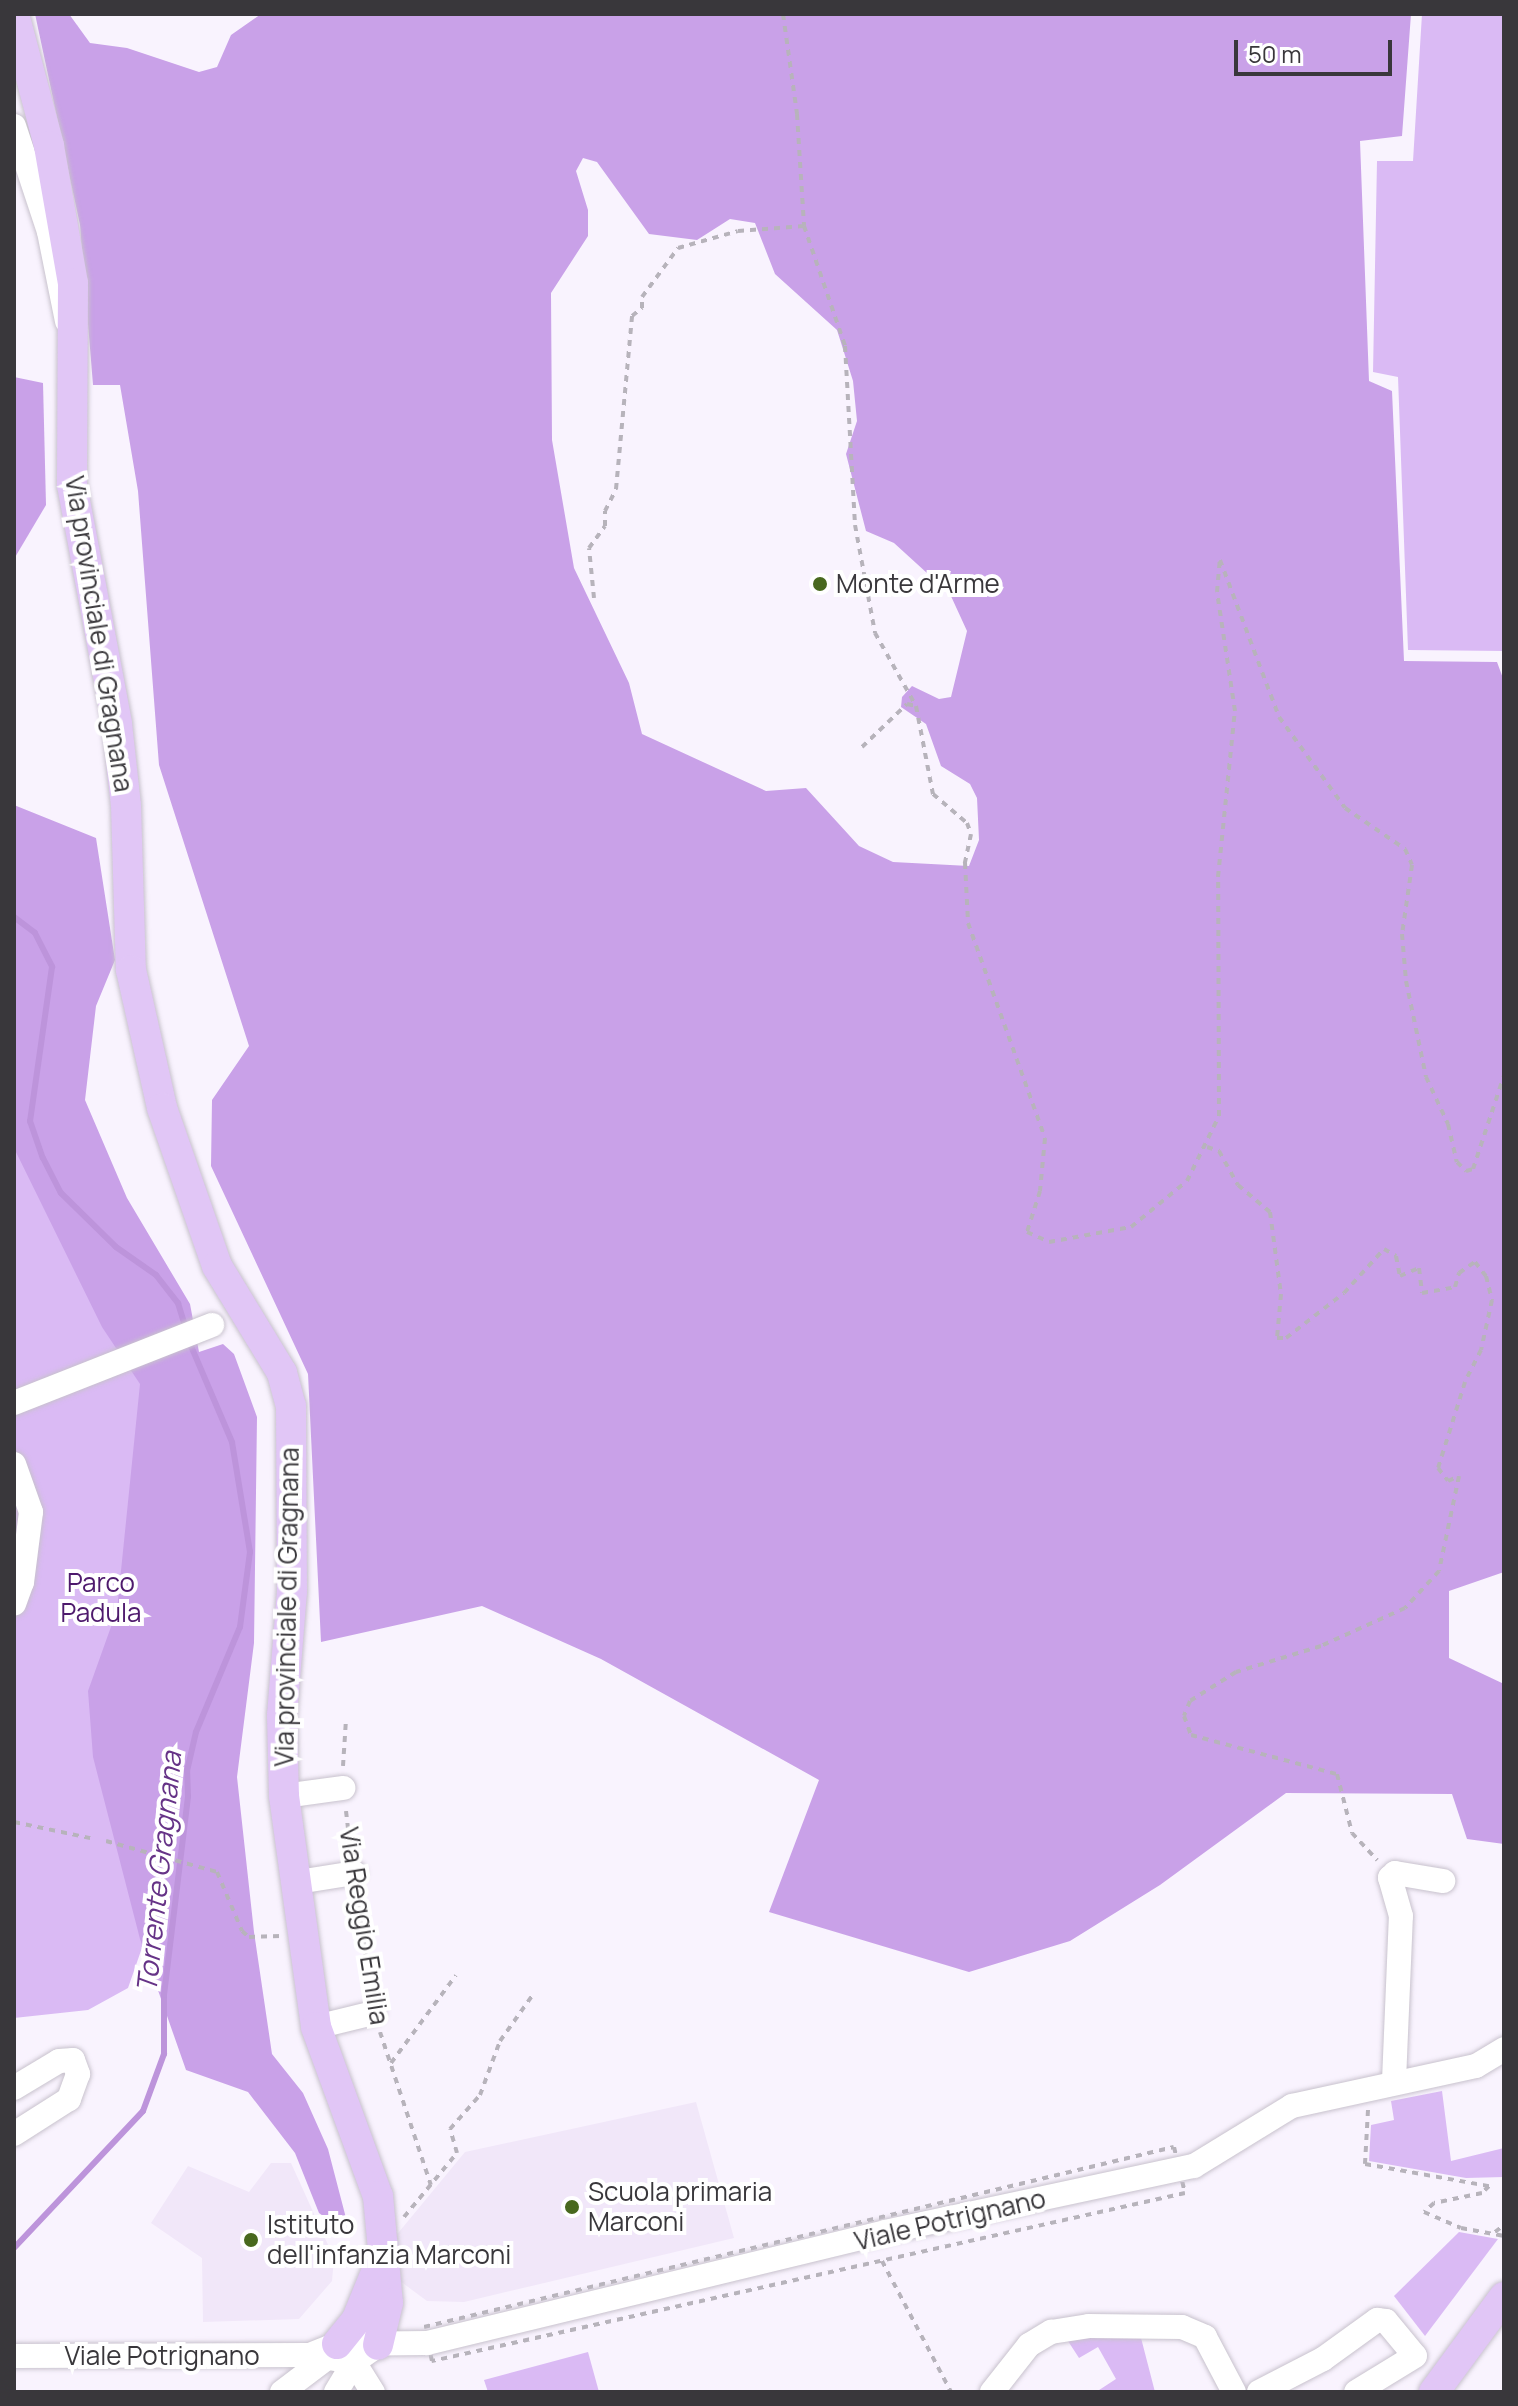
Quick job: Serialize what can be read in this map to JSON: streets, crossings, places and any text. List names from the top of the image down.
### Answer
{
  "streets": {
    "main road": ["Via provinciale di Gragnana"],
    "street": ["Viale Potrignano"],
    "path": ["Via Reggio Emilia"]
  },
  "crossings": [
    ["Via provinciale di Gragnana", "Viale Potrignano"]
  ],
  "water": ["Torrente Gragnana"],
  "parks": ["Parco Padula"],
  "places": ["Monte d'Arme", "Scuola primaria Marconi", "Istituto dell'infanzia Marconi"],
  "scale_bar": "50 m"
}
